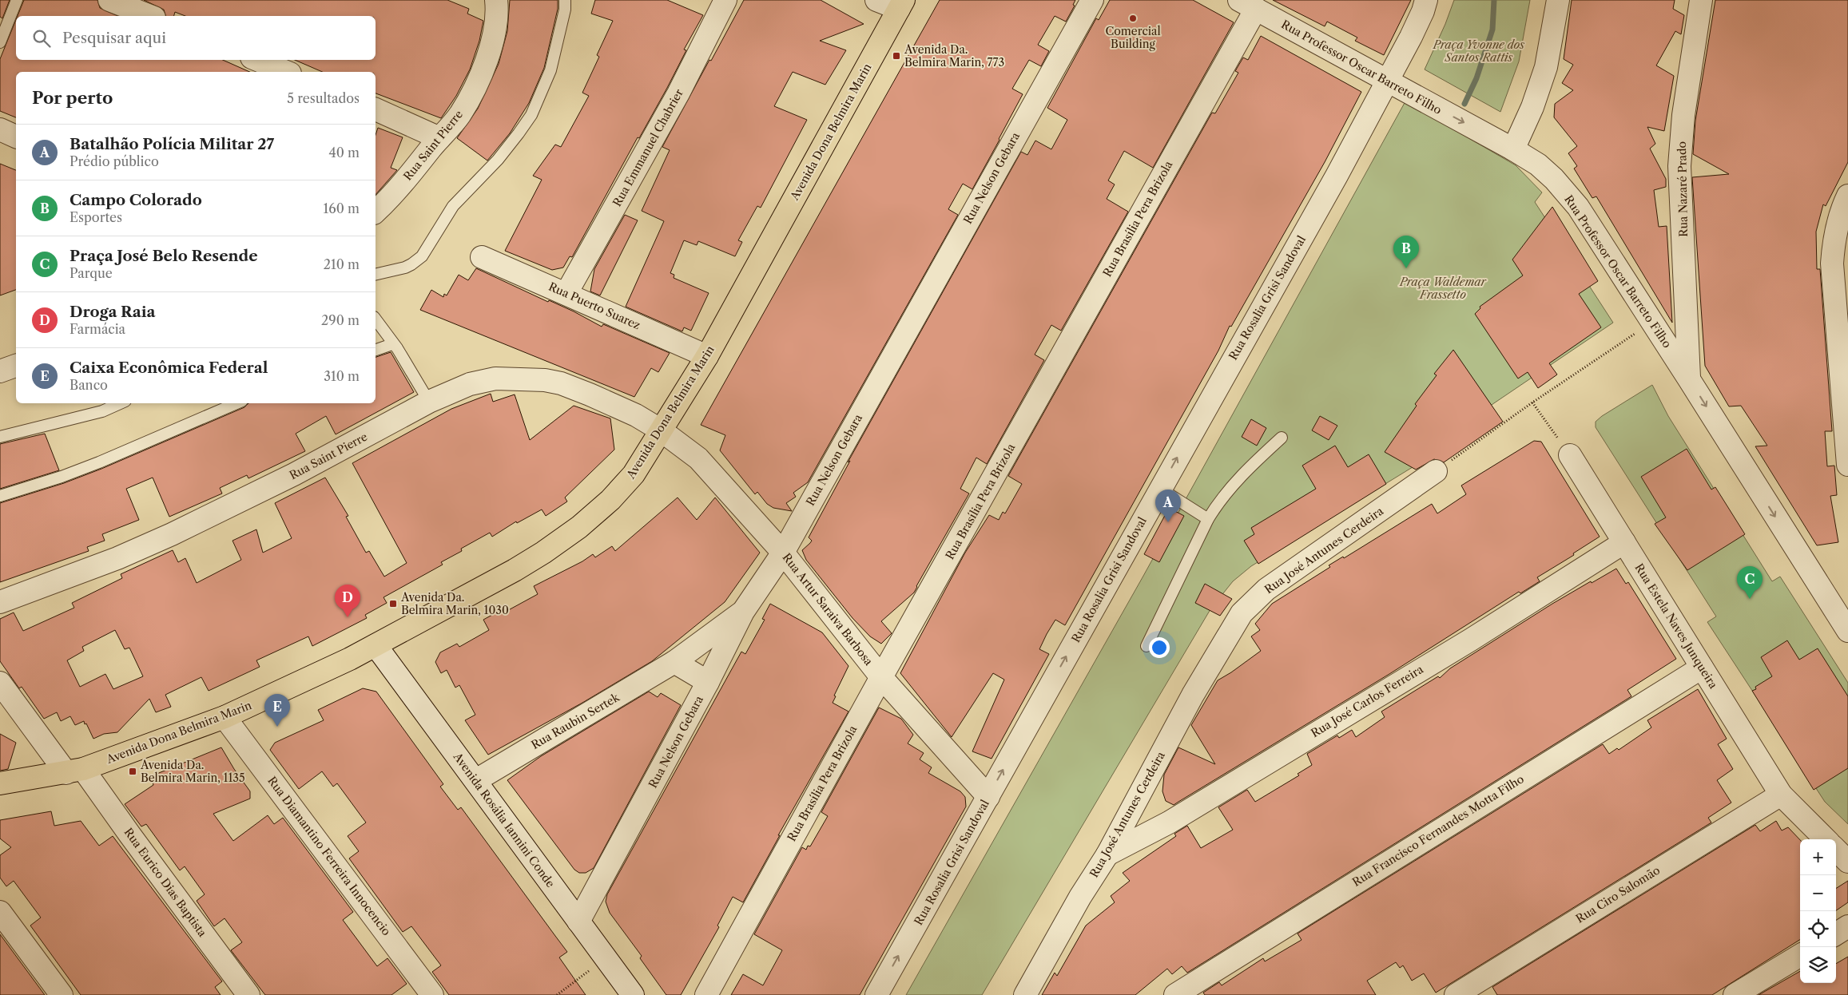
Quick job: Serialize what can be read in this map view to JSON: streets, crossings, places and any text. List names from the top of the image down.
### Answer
{
  "streets": {
    "main road": ["Avenida Dona Belmira Marin"],
    "street": [
      "Rua Professor Oscar Barreto Filho",
      "Rua Saint Pierre",
      "Rua Emmanuel Chabrier",
      "Rua Nelson Gebara",
      "Rua Nazaré Prado",
      "Rua Brasília Pera Brizola",
      "Rua Rosalia Grisi Sandoval",
      "Rua Puerto Suarez",
      "Rua José Antunes Cerdeira",
      "Rua Artur Saraiva Barbosa",
      "Rua Estela Naves Junqueira",
      "Rua José Carlos Ferreira",
      "Rua Raubin Sertek",
      "Avenida Rosália Iannini Conde",
      "Rua Francisco Fernandes Motta Filho",
      "Rua Diamantino Ferreira Innocencio",
      "Rua Eurico Dias Baptista",
      "Rua Ciro Salomão"
    ]
  },
  "crossings": [
    ["Rua Professor Oscar Barreto Filho", "Rua Nazaré Prado"],
    ["Rua Professor Oscar Barreto Filho", "Rua Brasília Pera Brizola"],
    ["Rua Professor Oscar Barreto Filho", "Rua Rosalia Grisi Sandoval"],
    ["Avenida Dona Belmira Marin", "Rua Saint Pierre"],
    ["Avenida Dona Belmira Marin", "Rua Puerto Suarez"],
    ["Avenida Dona Belmira Marin", "Rua Artur Saraiva Barbosa"],
    ["Avenida Dona Belmira Marin", "Avenida Rosália Iannini Conde"],
    ["Avenida Dona Belmira Marin", "Rua Diamantino Ferreira Innocencio"],
    ["Avenida Dona Belmira Marin", "Rua Eurico Dias Baptista"],
    ["Rua Saint Pierre", "Rua Artur Saraiva Barbosa"],
    ["Rua Emmanuel Chabrier", "Rua Puerto Suarez"],
    ["Rua Nelson Gebara", "Rua Artur Saraiva Barbosa"],
    ["Rua Nelson Gebara", "Rua Raubin Sertek"],
    ["Rua Nelson Gebara", "Avenida Rosália Iannini Conde"],
    ["Rua Brasília Pera Brizola", "Rua Artur Saraiva Barbosa"],
    ["Rua Rosalia Grisi Sandoval", "Rua Artur Saraiva Barbosa"],
    ["Rua José Antunes Cerdeira", "Rua José Carlos Ferreira"],
    ["Rua Estela Naves Junqueira", "Rua José Carlos Ferreira"],
    ["Rua Estela Naves Junqueira", "Rua Francisco Fernandes Motta Filho"],
    ["Rua Estela Naves Junqueira", "Rua Ciro Salomão"],
    ["Rua Raubin Sertek", "Avenida Rosália Iannini Conde"]
  ],
  "one_way": ["Rua Professor Oscar Barreto Filho", "Rua Rosalia Grisi Sandoval"],
  "parks": ["Praça Yvonne dos Santos Rattis", "Praça Waldemar Frassetto"],
  "places": {
    "other": ["Comercial Building"],
    "transit": ["Avenida Da. Belmira Marin, 773", "Avenida Da. Belmira Marin, 1030", "Avenida Da. Belmira Marin, 1135"]
  },
  "page": {
    "search": "Pesquisar aqui",
    "heading": ["Por perto", "5 resultados"],
    "list": [
      {
        "mark": "A",
        "name": "Batalhão Polícia Militar 27",
        "note": "Prédio público",
        "value": "40 m"
      },
      {
        "mark": "B",
        "name": "Campo Colorado",
        "note": "Esportes",
        "value": "160 m"
      },
      {
        "mark": "C",
        "name": "Praça José Belo Resende",
        "note": "Parque",
        "value": "210 m"
      },
      {
        "mark": "D",
        "name": "Droga Raia",
        "note": "Farmácia",
        "value": "290 m"
      },
      {
        "mark": "E",
        "name": "Caixa Econômica Federal",
        "note": "Banco",
        "value": "310 m"
      }
    ],
    "pins": [
      "B",
      "A",
      "C",
      "D",
      "E"
    ],
    "map_buttons": ["+", "−"]
  }
}
